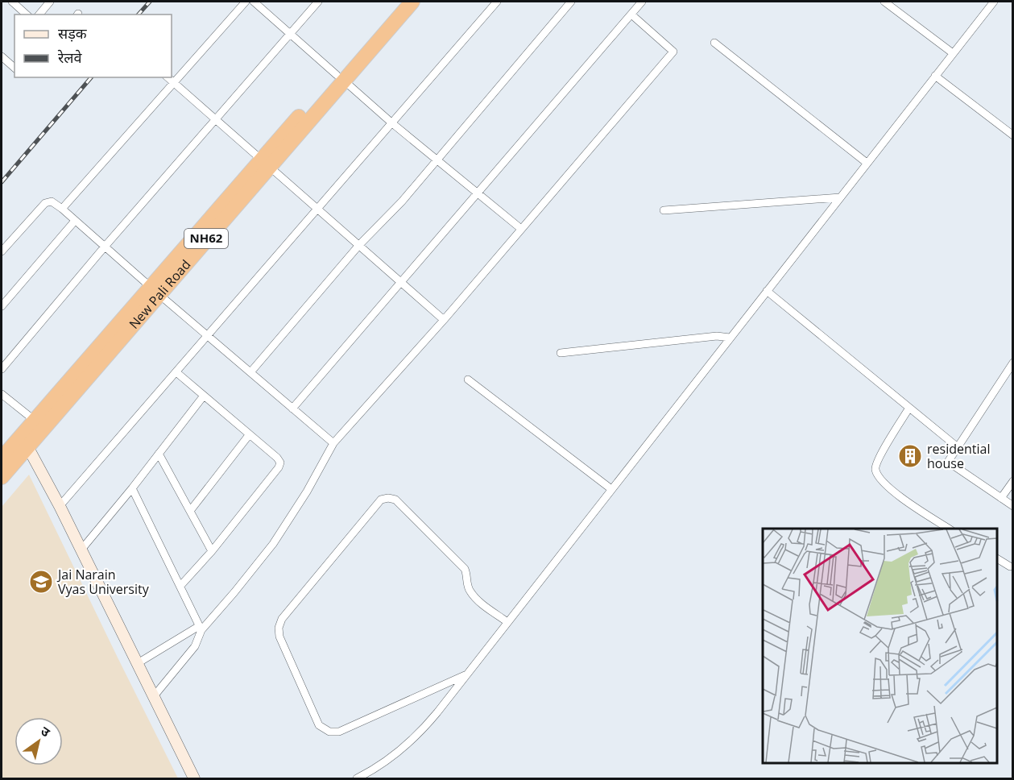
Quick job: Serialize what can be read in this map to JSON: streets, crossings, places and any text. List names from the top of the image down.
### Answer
{
  "streets": {
    "highway": ["NH62", "New Pali Road"]
  },
  "places": {
    "building": ["residential house"],
    "school or university": ["Jai Narain Vyas University"]
  },
  "legend": ["सड़क", "रेलवे"],
  "north": "top right"
}
